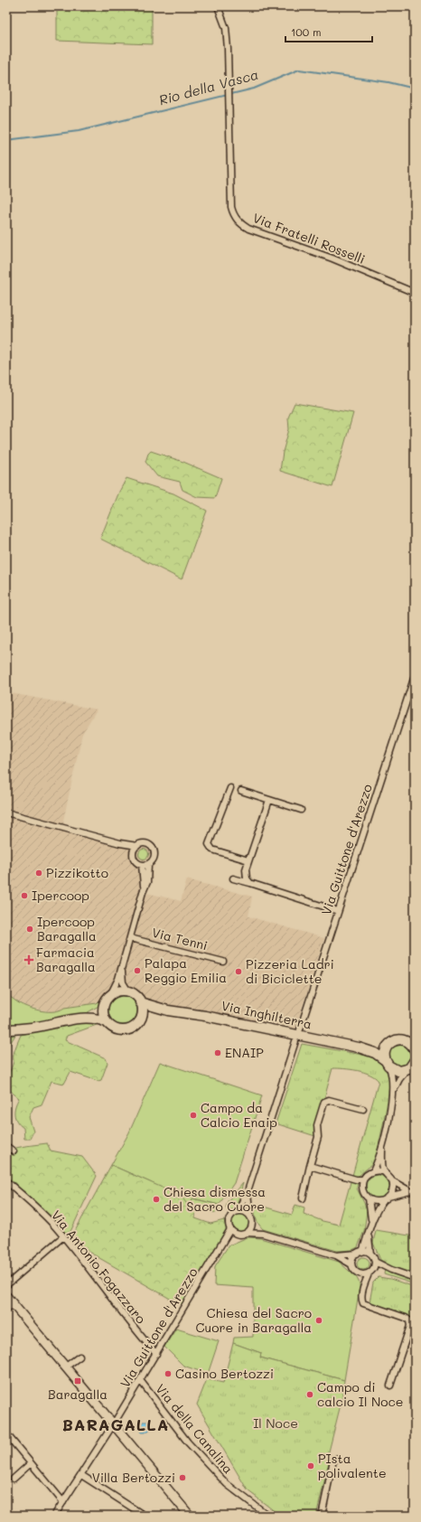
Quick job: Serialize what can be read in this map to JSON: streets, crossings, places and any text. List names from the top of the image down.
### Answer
{
  "streets": {
    "main road": ["Via Inghilterra"],
    "street": [
      "Via Fratelli Rosselli",
      "Via Guittone d'Arezzo",
      "Via Tenni",
      "Via Antonio Fogazzaro",
      "Via della Canalina"
    ]
  },
  "crossings": [
    ["Via Guittone d'Arezzo", "Via Antonio Fogazzaro"],
    ["Via Guittone d'Arezzo", "Via della Canalina"]
  ],
  "districts": ["BARAGALLA"],
  "water": ["Rio della Vasca"],
  "parks": ["Il Noce"],
  "places": {
    "other": [
      "Pizzikotto",
      "Ipercoop",
      "Ipercoop Baragalla",
      "Palapa Reggio Emilia",
      "Pizzeria Ladri di Biciclette",
      "ENAIP",
      "Campo da Calcio Enaip",
      "Chiesa dismessa del Sacro Cuore",
      "Chiesa del Sacro Cuore in Baragalla",
      "Casino Bertozzi",
      "Campo di calcio Il Noce",
      "PIsta polivalente",
      "Villa Bertozzi"
    ],
    "health": ["Farmacia Baragalla"],
    "transit": ["Baragalla"]
  },
  "scale_bar": "100 m"
}
